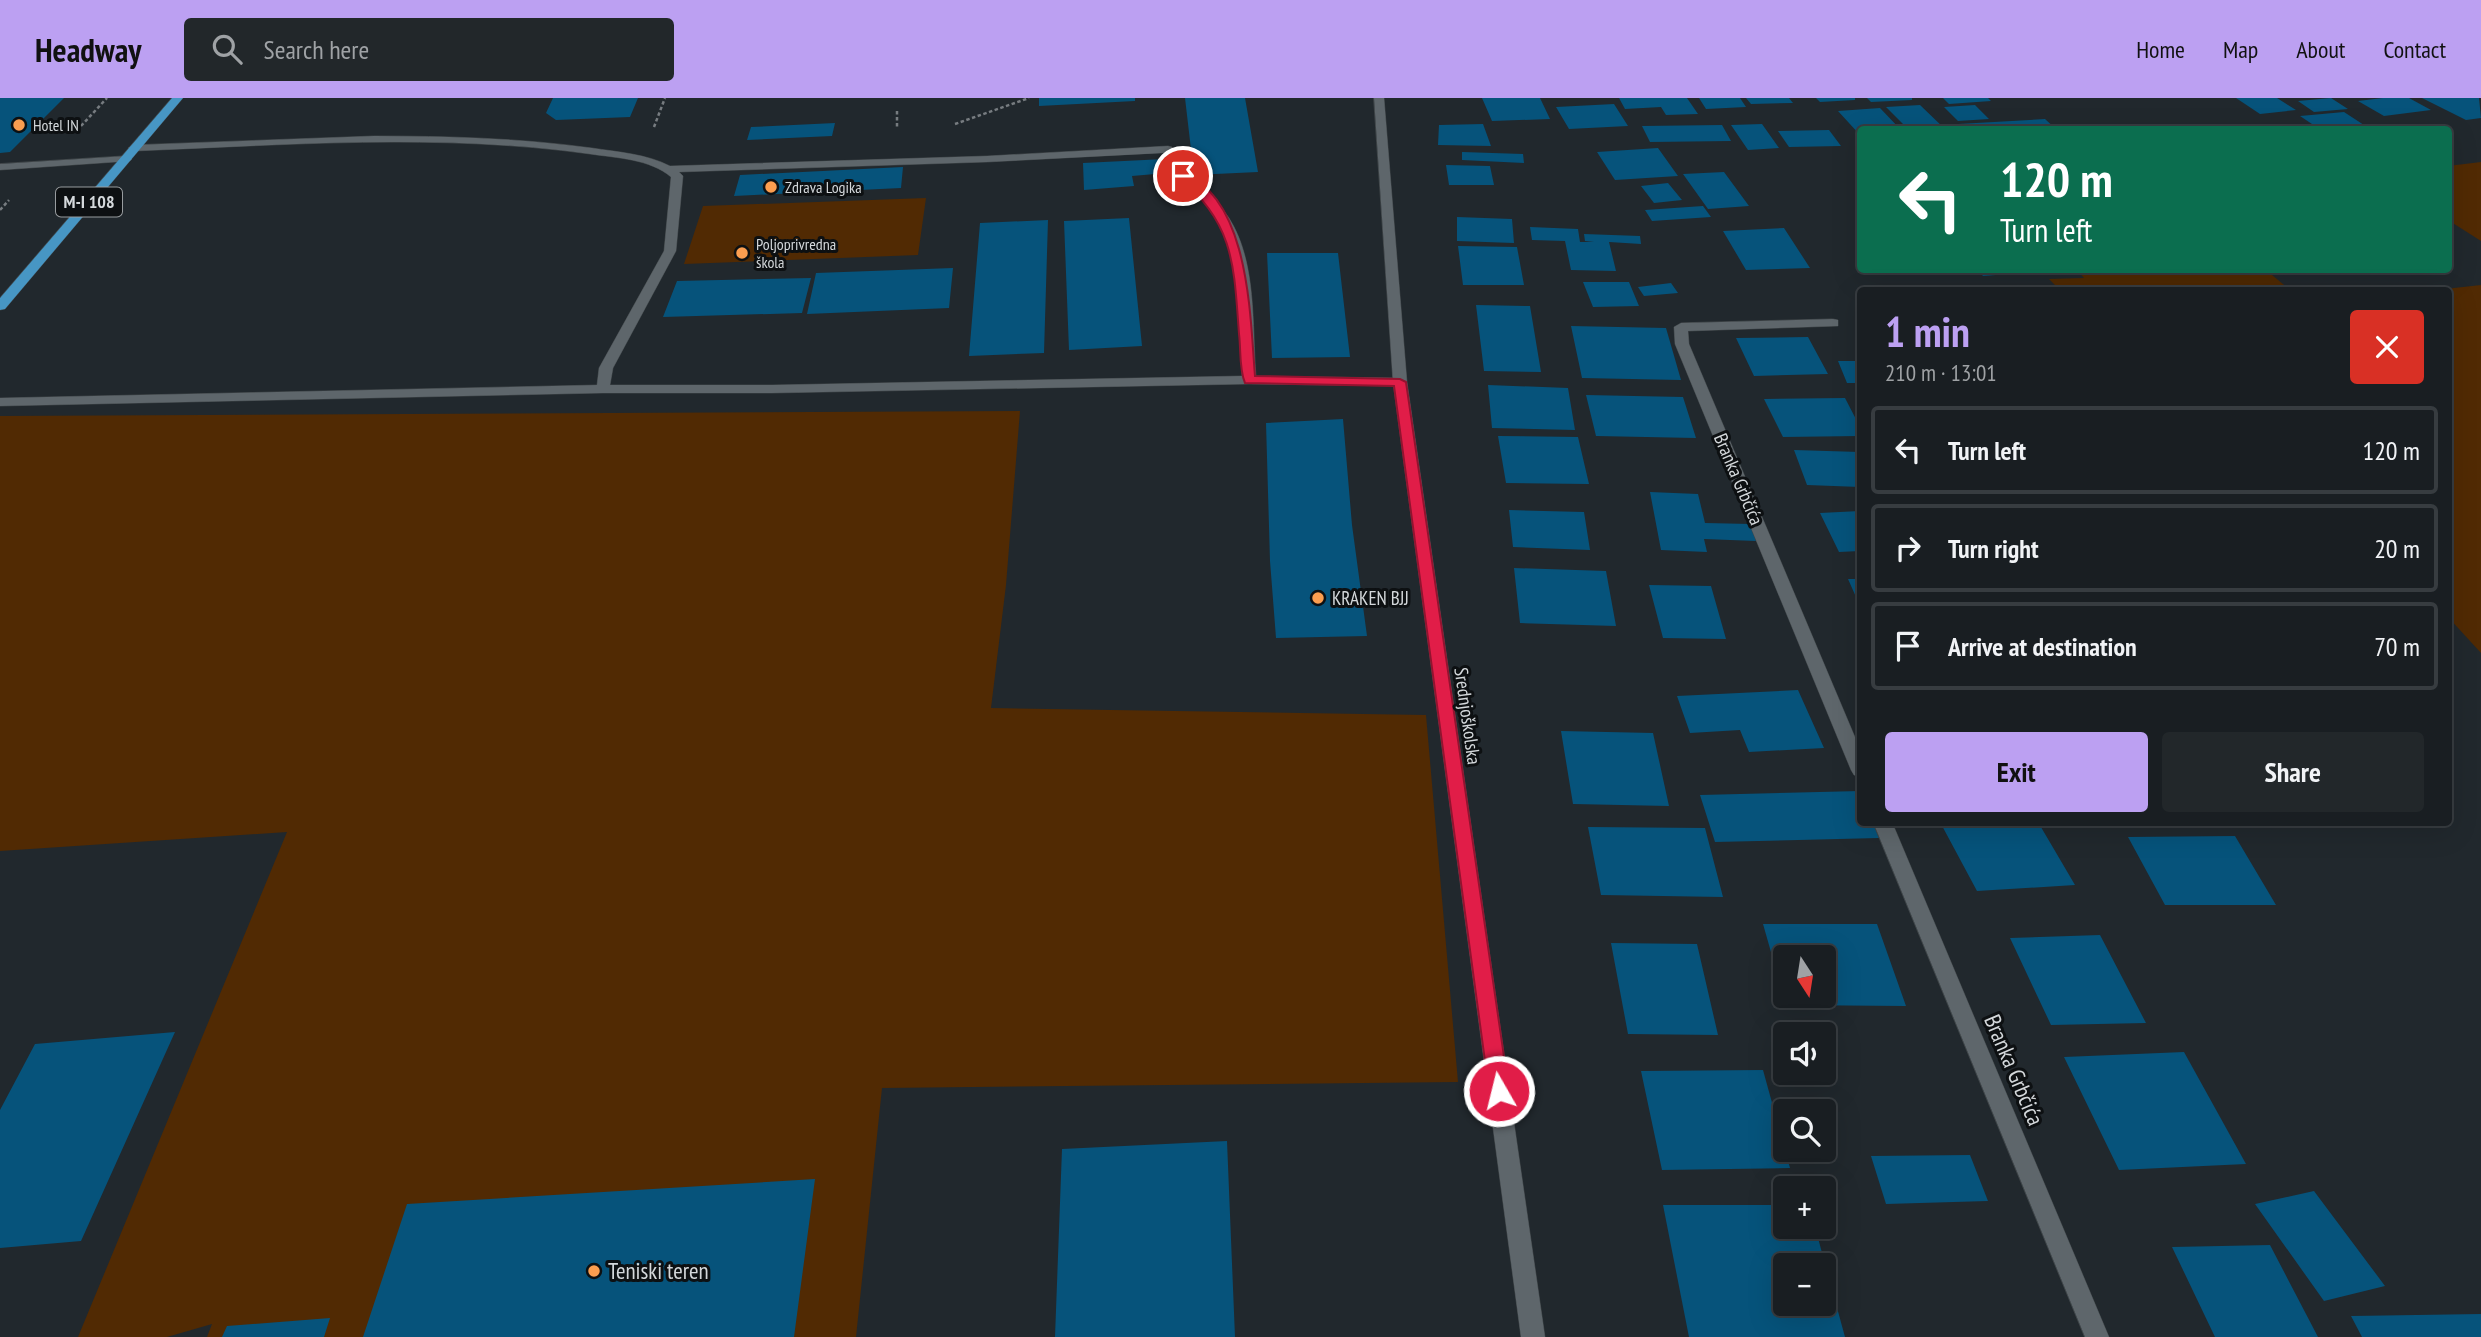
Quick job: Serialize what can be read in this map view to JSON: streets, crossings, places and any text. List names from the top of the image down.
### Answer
{
  "streets": {
    "main road": ["M-I 108"],
    "street": ["Branka Grbčića", "Srednjoškolska"]
  },
  "places": [
    "Hotel IN",
    "Zdrava Logika",
    "Poljoprivredna škola",
    "KRAKEN BJJ",
    "Teniski teren"
  ],
  "north": "bottom",
  "page": {
    "header": "Headway",
    "search": "Search here",
    "nav": [
      "Home",
      "Map",
      "About",
      "Contact"
    ],
    "turn": ["120 m", "Turn left"],
    "heading": ["1 min", "210 m · 13:01"],
    "list": [
      {
        "name": "Turn left",
        "value": "120 m"
      },
      {
        "name": "Turn right",
        "value": "20 m"
      },
      {
        "name": "Arrive at destination",
        "value": "70 m"
      }
    ],
    "buttons": ["Exit", "Share"],
    "map_buttons": ["+", "−"]
  }
}
